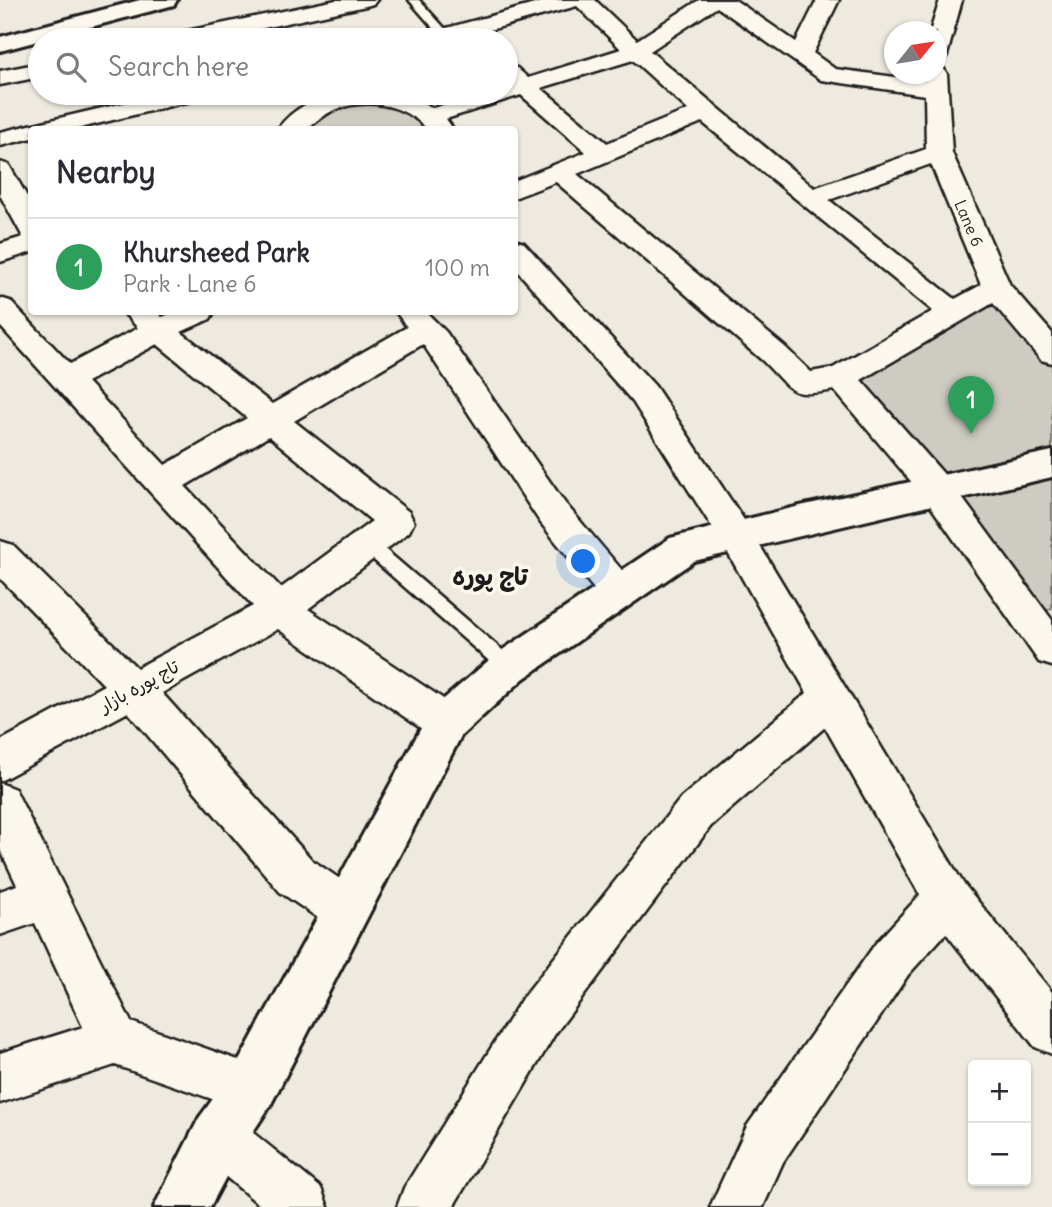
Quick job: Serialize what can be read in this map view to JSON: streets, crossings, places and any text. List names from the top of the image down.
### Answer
{
  "streets": {
    "street": ["Lane 6", "تاج پورہ بازار"]
  },
  "districts": ["تاج پورہ"],
  "north": "top right",
  "page": {
    "search": "Search here",
    "heading": "Nearby",
    "list": [
      {
        "mark": "1",
        "name": "Khursheed Park",
        "note": "Park · Lane 6",
        "value": "100 m"
      }
    ],
    "pins": "1",
    "map_buttons": ["+", "−"]
  }
}
